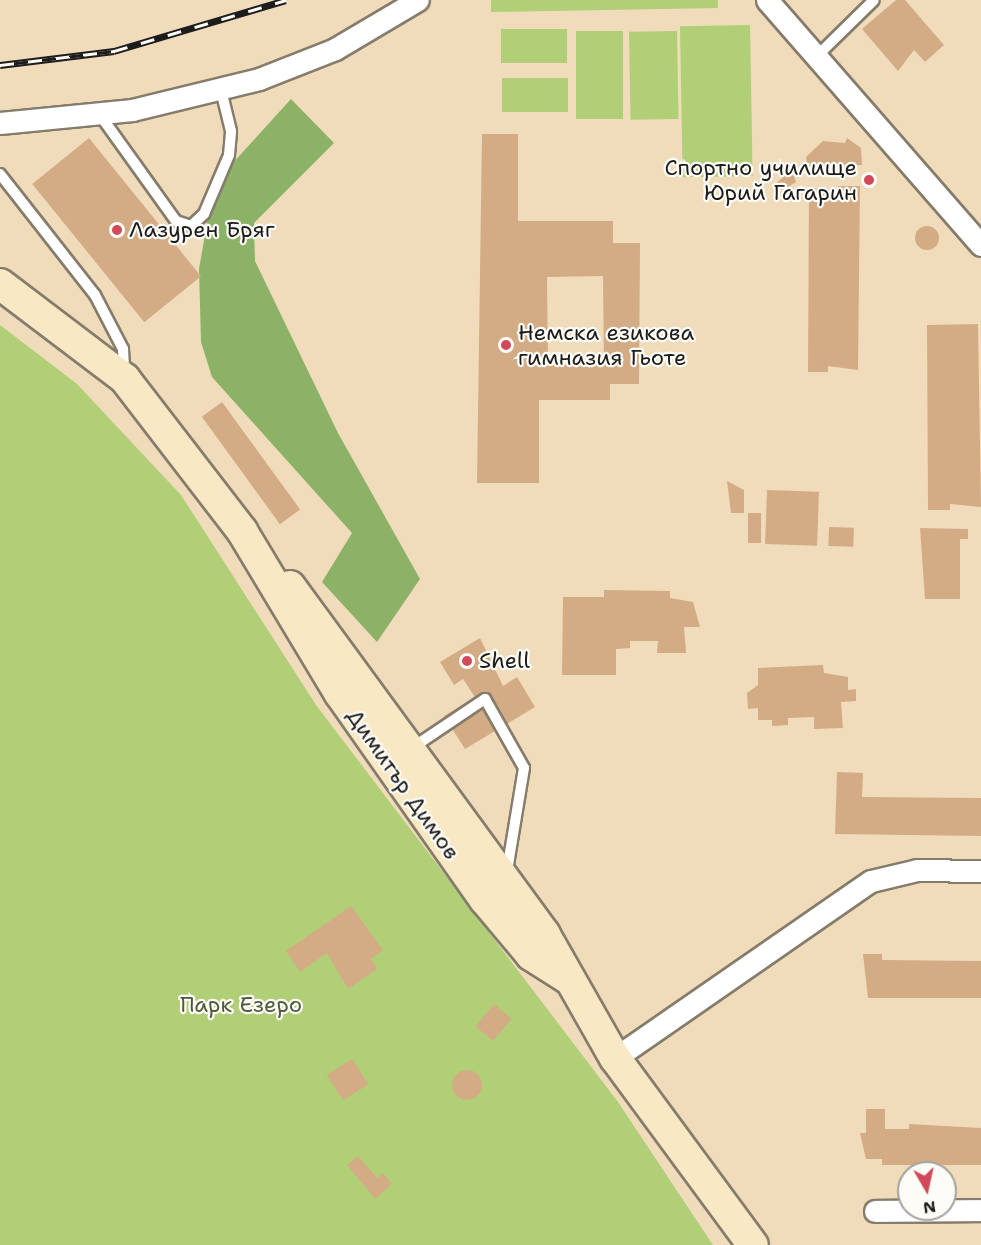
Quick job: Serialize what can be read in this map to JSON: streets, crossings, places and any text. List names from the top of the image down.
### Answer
{
  "streets": {
    "main road": ["Димитър Димов"]
  },
  "parks": ["Парк Езеро"],
  "places": [
    "Спортно училище Юрий Гагарин",
    "Лазурен Бряг",
    "Немска езикова гимназия Гьоте",
    "Shell"
  ],
  "north": "bottom"
}
